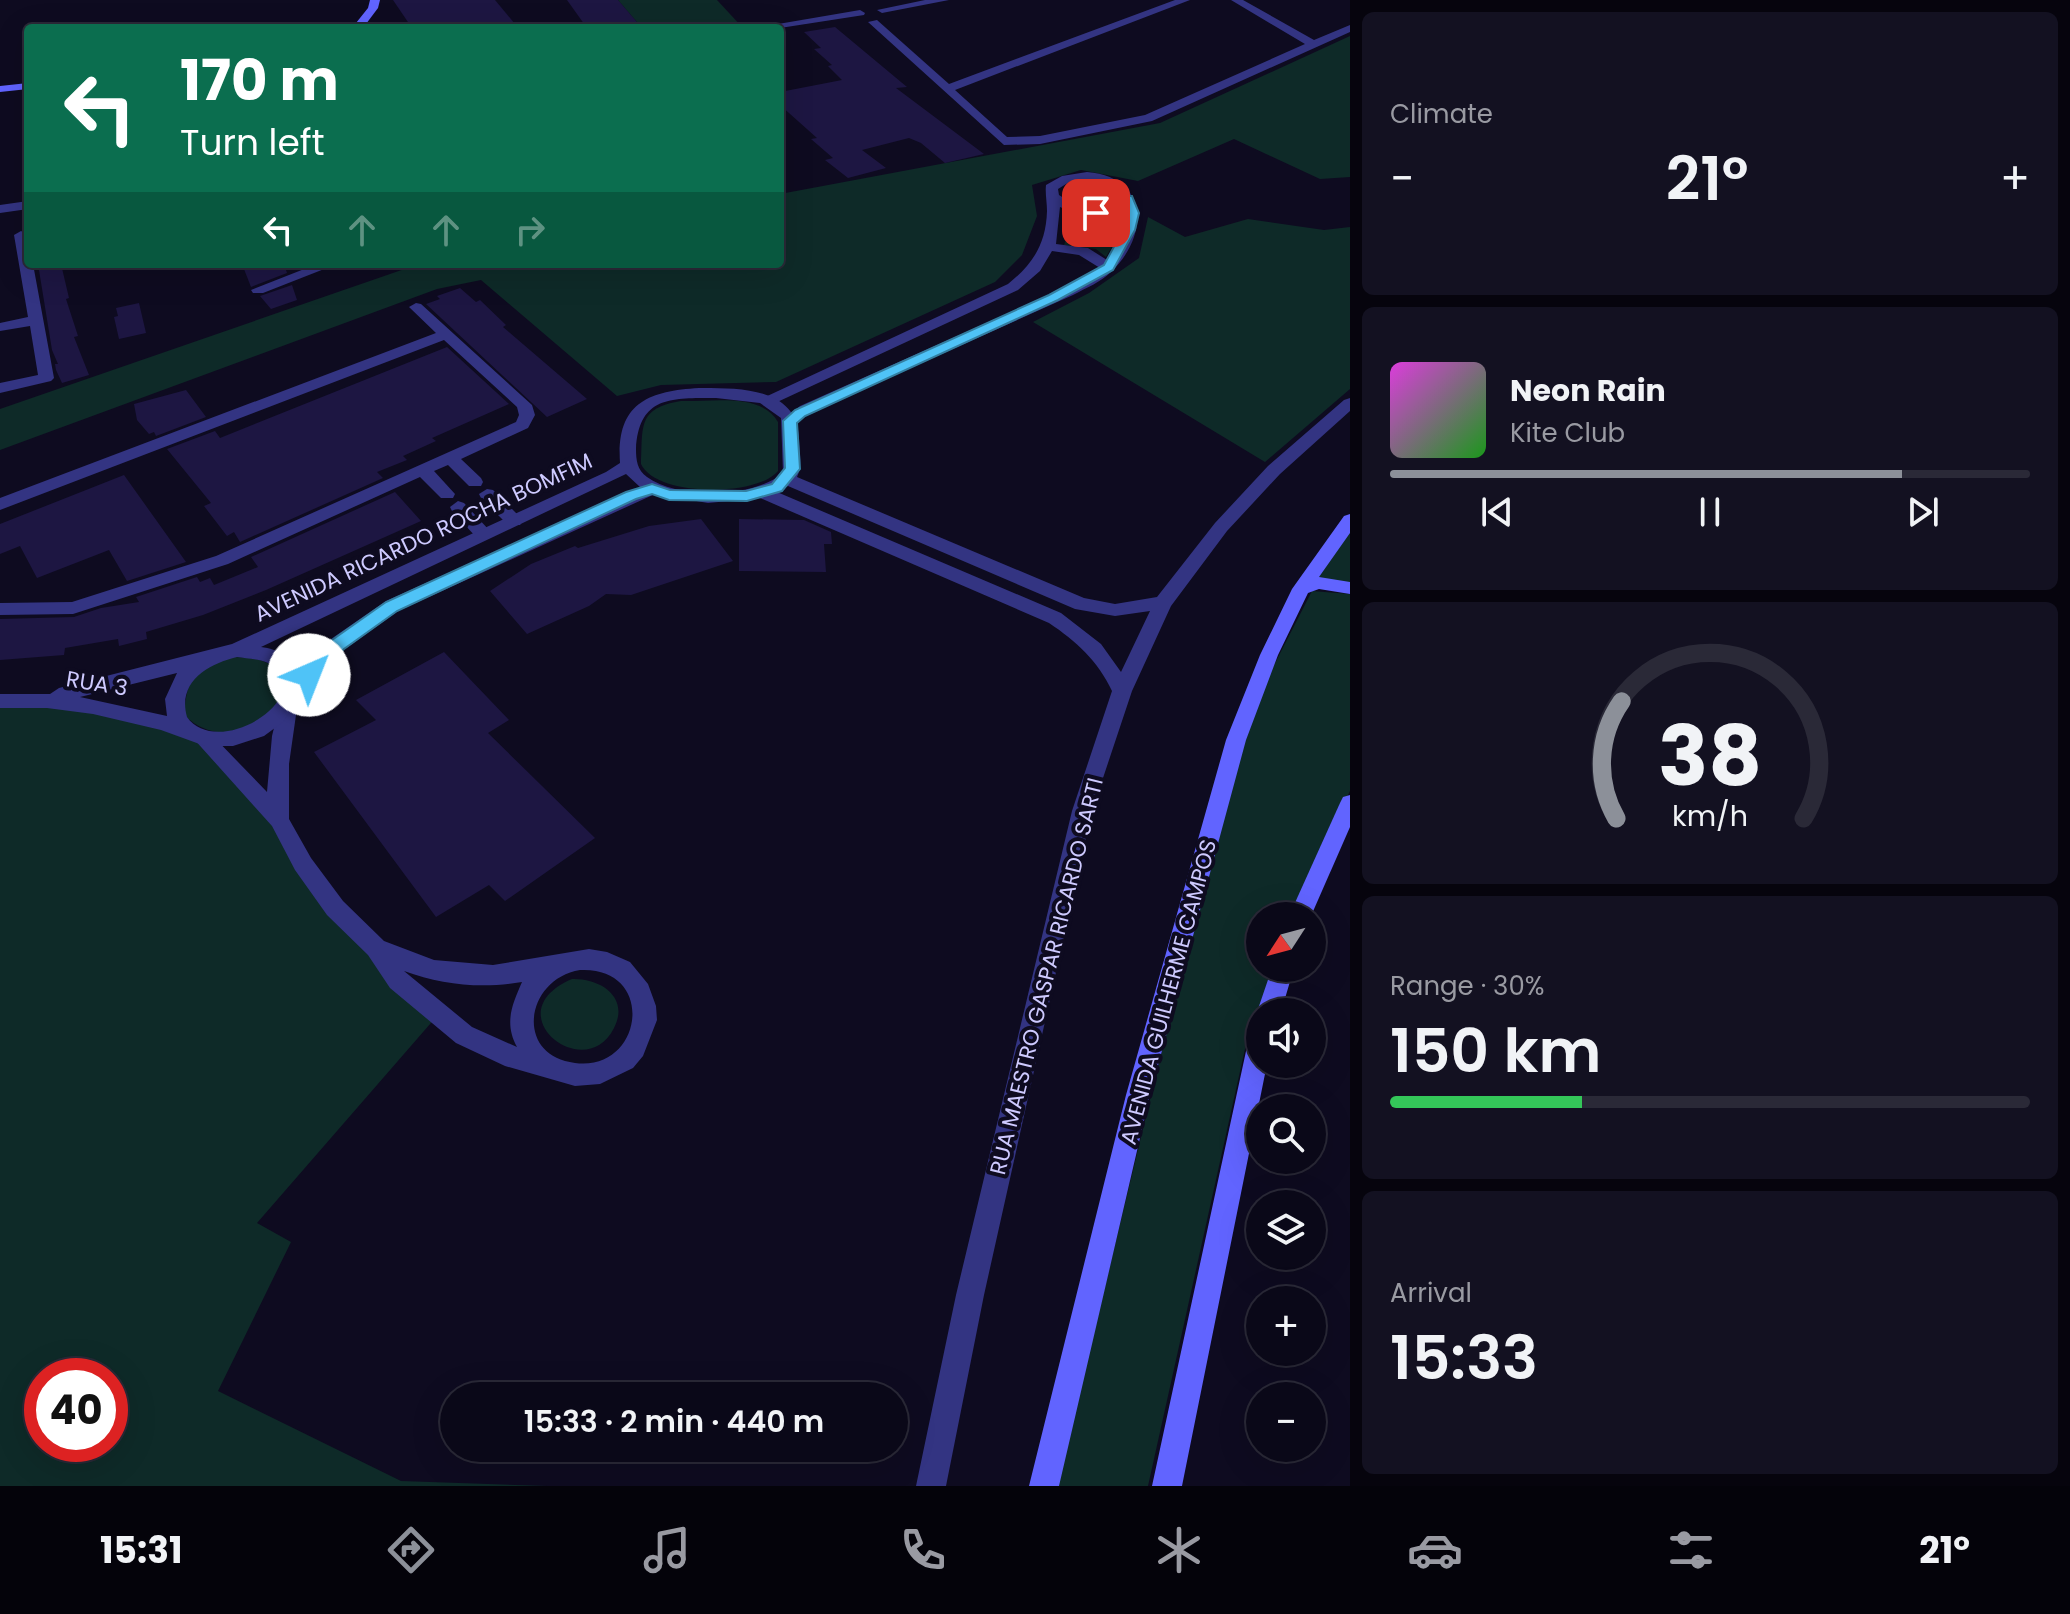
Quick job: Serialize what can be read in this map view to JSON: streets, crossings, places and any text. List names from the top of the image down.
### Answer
{
  "streets": {
    "main road": ["AVENIDA GUILHERME CAMPOS"],
    "street": ["AVENIDA RICARDO ROCHA BOMFIM", "RUA 3", "RUA MAESTRO GASPAR RICARDO SARTI"]
  },
  "crossings": [
    ["AVENIDA RICARDO ROCHA BOMFIM", "RUA 3"]
  ],
  "north": "bottom left",
  "page": {
    "tile": [
      "Climate",
      ["Range · 30%", "150 km"],
      ["Arrival", "15:33"]
    ],
    "turn": ["170 m", "Turn left"],
    "heat": ["−", "21°", "+"],
    "song": ["Neon Rain", "Kite Club"],
    "map_buttons": ["+", "−"],
    "limit": "40",
    "trip": "15:33 · 2 min · 440 m",
    "tabs": ["15:31", "21°"],
    "gauge": ["38", "km/h"]
  }
}
